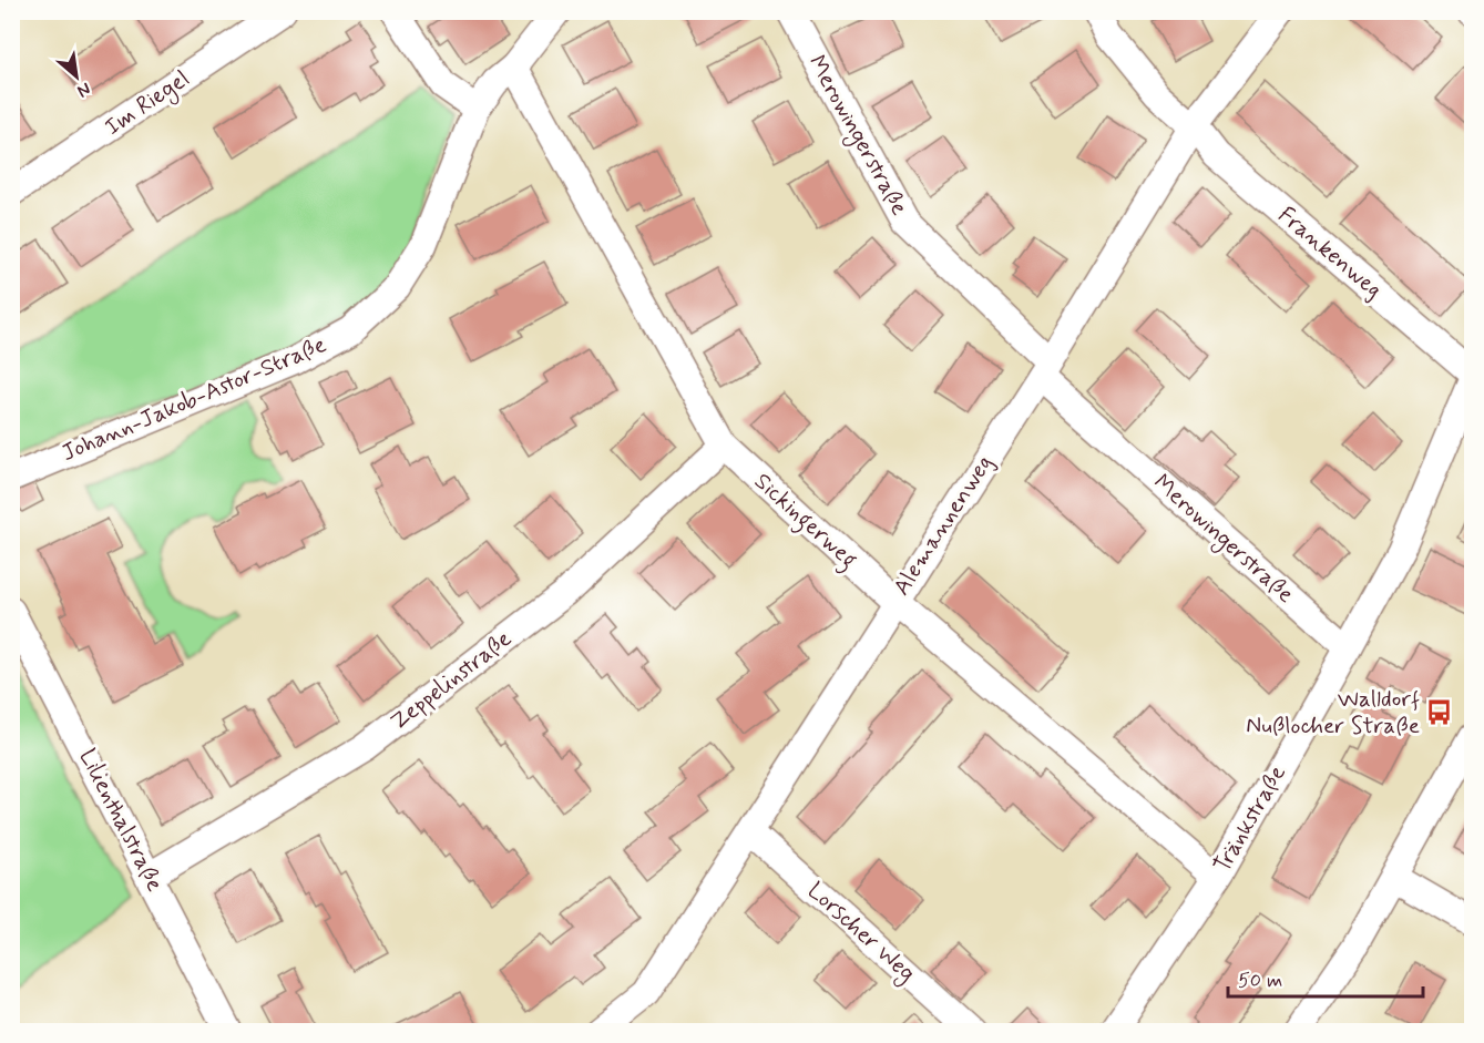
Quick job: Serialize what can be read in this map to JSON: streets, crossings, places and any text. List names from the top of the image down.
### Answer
{
  "streets": {
    "street": [
      "Im Riegel",
      "Merowingerstraße",
      "Frankenweg",
      "Johann-Jakob-Astor-Straße",
      "Sickingerweg",
      "Alemannenweg",
      "Zeppelinstraße",
      "Tränkstraße",
      "Lilienthalstraße",
      "Lorscher Weg"
    ]
  },
  "crossings": [
    ["Merowingerstraße", "Alemannenweg"],
    ["Merowingerstraße", "Tränkstraße"],
    ["Frankenweg", "Alemannenweg"],
    ["Johann-Jakob-Astor-Straße", "Sickingerweg"],
    ["Sickingerweg", "Alemannenweg"],
    ["Sickingerweg", "Zeppelinstraße"],
    ["Sickingerweg", "Tränkstraße"],
    ["Alemannenweg", "Lorscher Weg"],
    ["Zeppelinstraße", "Lilienthalstraße"]
  ],
  "places": {
    "bus stop": ["Walldorf Nußlocher Straße"]
  },
  "scale_bar": "50 m",
  "north": "bottom right"
}
